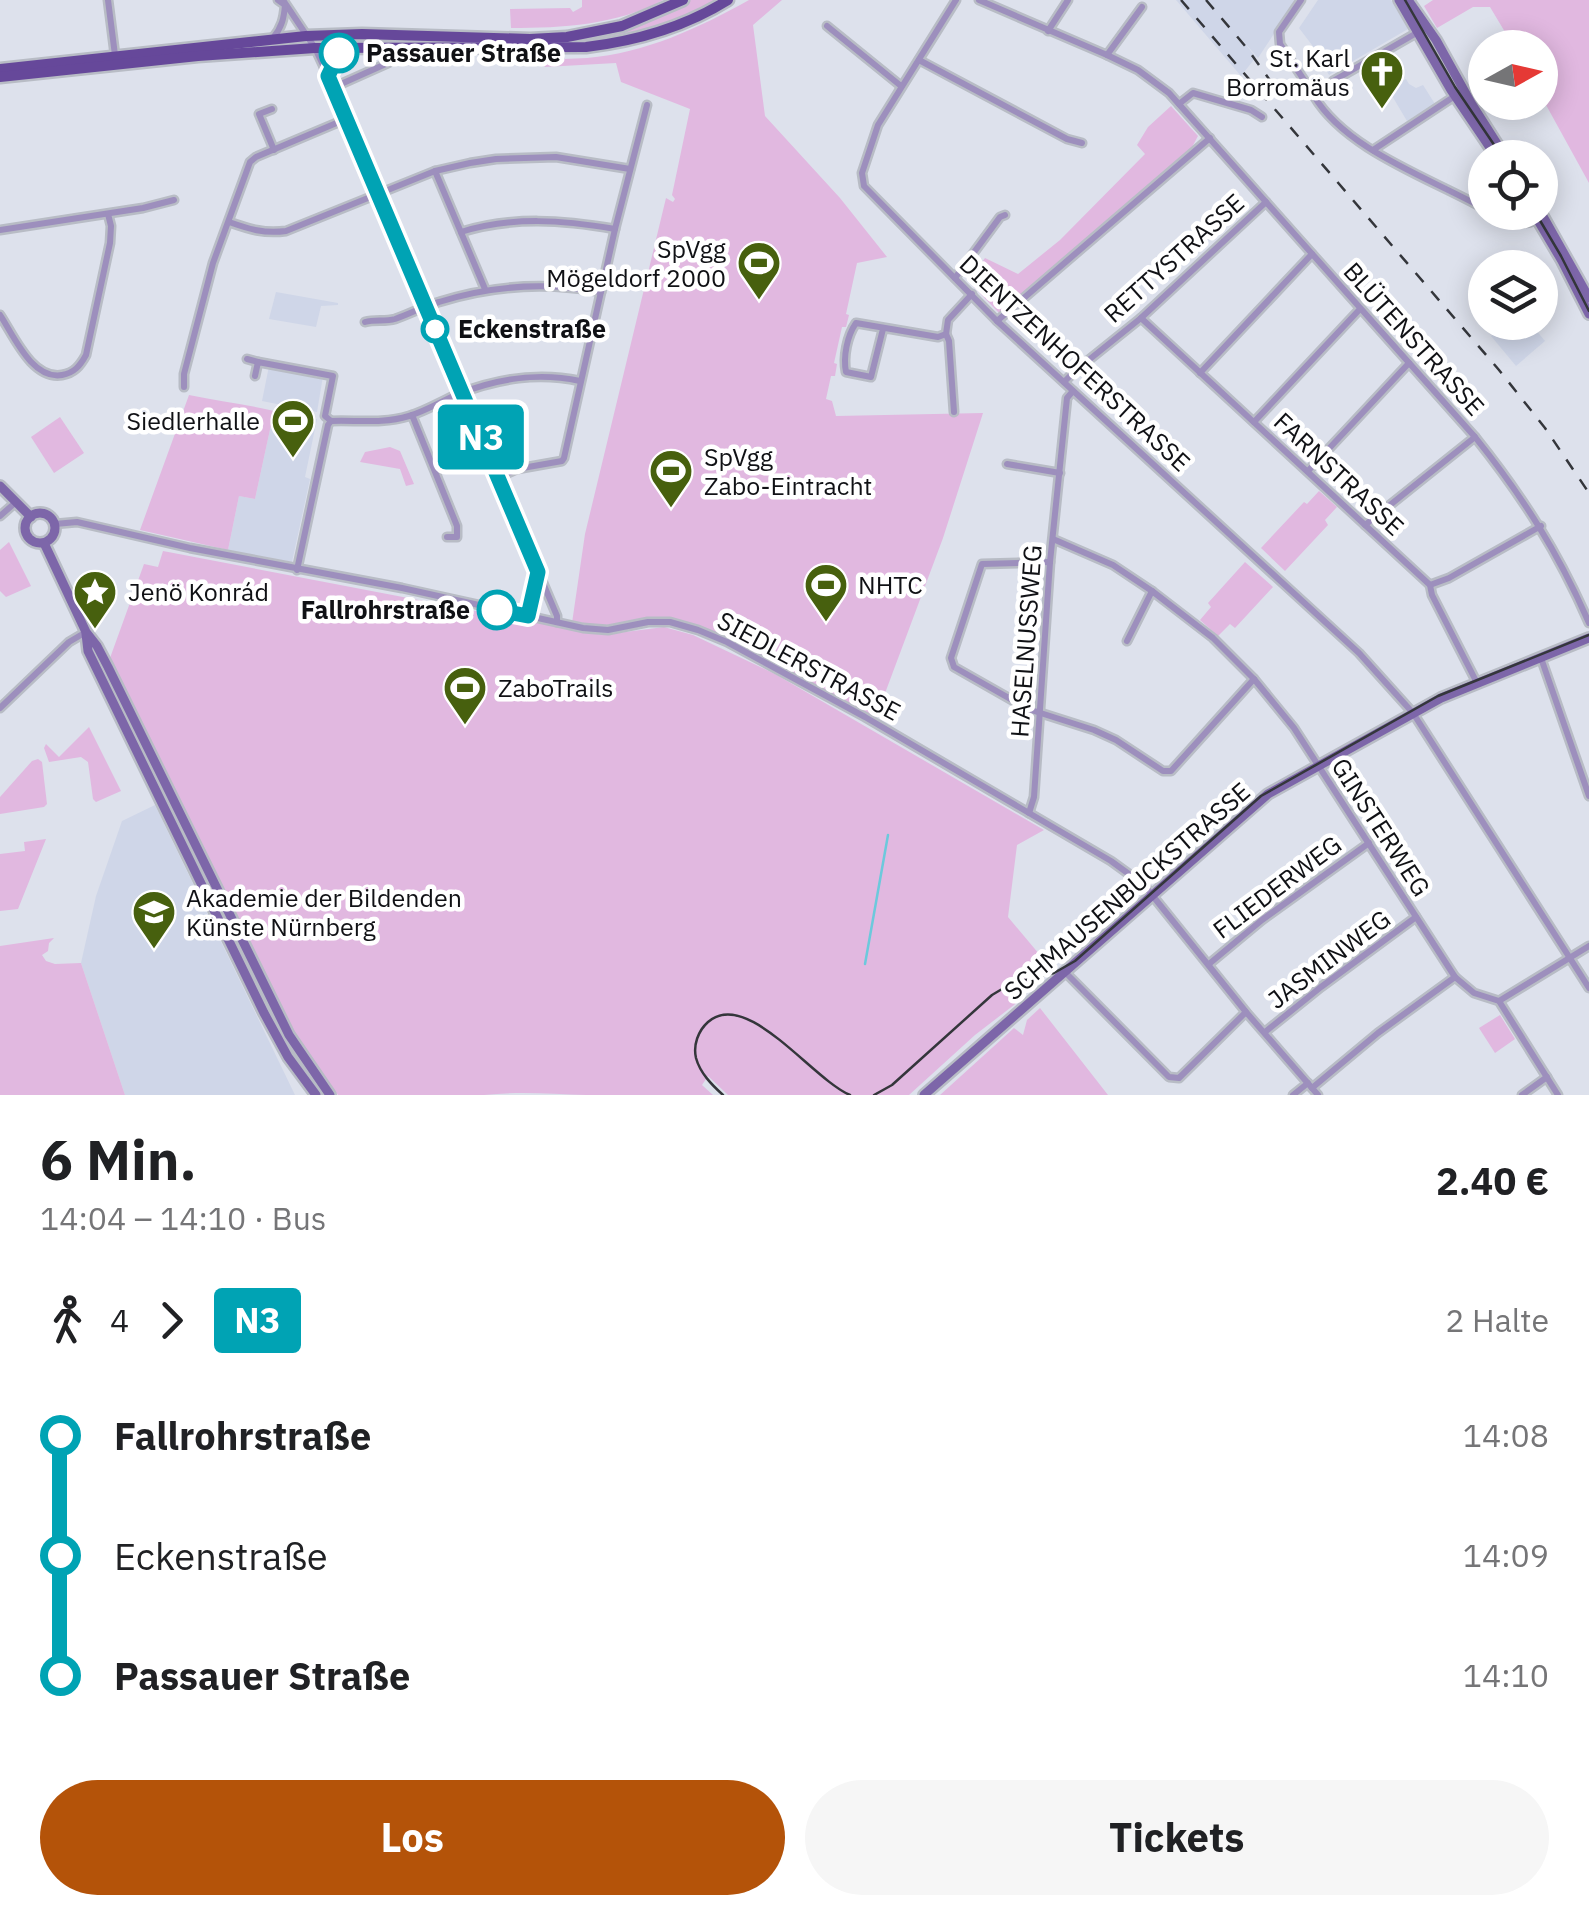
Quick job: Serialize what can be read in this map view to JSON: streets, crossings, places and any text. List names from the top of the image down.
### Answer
{
  "streets": {
    "street": [
      "RETTYSTRASSE",
      "BLÜTENSTRASSE",
      "DIENTZENHOFERSTRASSE",
      "FARNSTRASSE",
      "HASELNUSSWEG",
      "SIEDLERSTRASSE",
      "GINSTERWEG",
      "FLIEDERWEG",
      "SCHMAUSENBUCKSTRASSE",
      "JASMINWEG"
    ]
  },
  "crossings": [
    ["RETTYSTRASSE", "BLÜTENSTRASSE"],
    ["RETTYSTRASSE", "DIENTZENHOFERSTRASSE"],
    ["RETTYSTRASSE", "FARNSTRASSE"],
    ["DIENTZENHOFERSTRASSE", "HASELNUSSWEG"],
    ["DIENTZENHOFERSTRASSE", "SCHMAUSENBUCKSTRASSE"],
    ["FARNSTRASSE", "SCHMAUSENBUCKSTRASSE"],
    ["HASELNUSSWEG", "SIEDLERSTRASSE"],
    ["HASELNUSSWEG", "GINSTERWEG"],
    ["SIEDLERSTRASSE", "FLIEDERWEG"],
    ["SIEDLERSTRASSE", "SCHMAUSENBUCKSTRASSE"],
    ["SIEDLERSTRASSE", "JASMINWEG"],
    ["GINSTERWEG", "FLIEDERWEG"],
    ["GINSTERWEG", "SCHMAUSENBUCKSTRASSE"],
    ["GINSTERWEG", "JASMINWEG"]
  ],
  "places": {
    "other": ["Passauer Straße", "Eckenstraße", "Fallrohrstraße"],
    "church": ["St. Karl Borromäus"],
    "sports": [
      "SpVgg Mögeldorf 2000",
      "Siedlerhalle",
      "SpVgg Zabo-Eintracht",
      "NHTC",
      "ZaboTrails"
    ],
    "place": ["Jenö Konrád"],
    "school or university": ["Akademie der Bildenden Künste Nürnberg"]
  },
  "lines": ["bus line N3"],
  "north": "right",
  "page": {
    "on_map": "N3",
    "heading": ["6 Min.", "14:04 – 14:10 · Bus", "2.40 €"],
    "legs": ["4", "N3", "2 Halte"],
    "list": [
      {
        "name": "Fallrohrstraße",
        "value": "14:08"
      },
      {
        "name": "Eckenstraße",
        "value": "14:09"
      },
      {
        "name": "Passauer Straße",
        "value": "14:10"
      }
    ],
    "buttons": ["Los", "Tickets"]
  }
}
